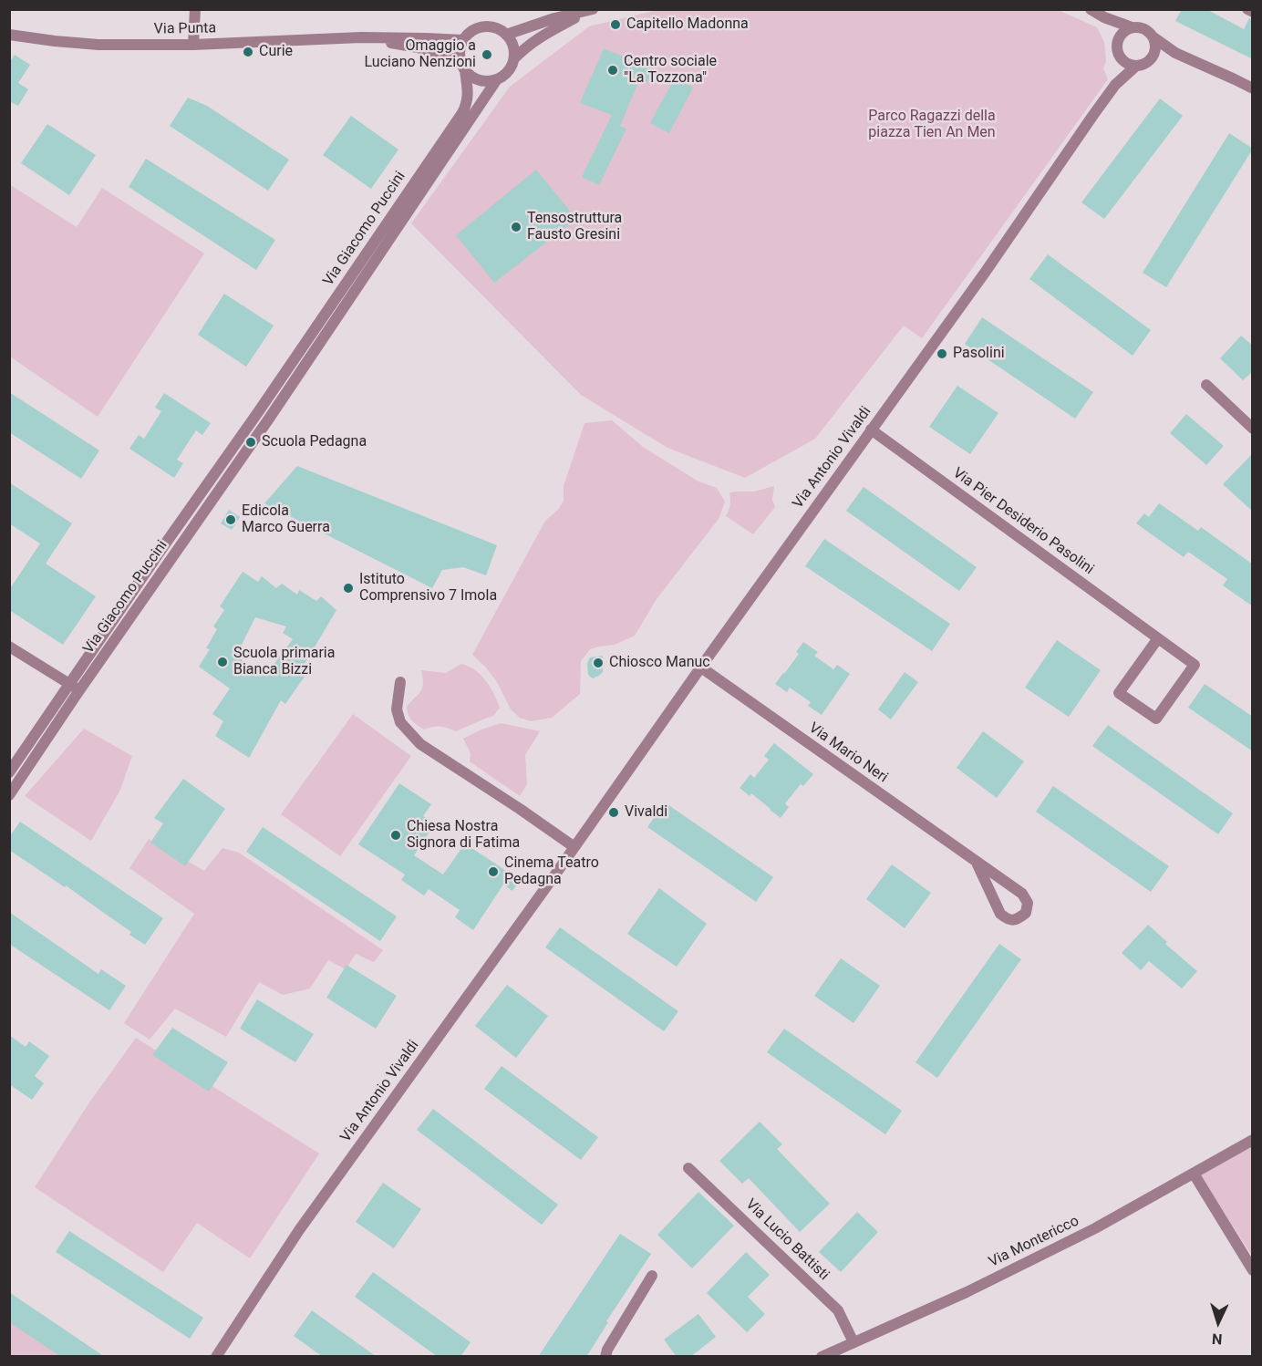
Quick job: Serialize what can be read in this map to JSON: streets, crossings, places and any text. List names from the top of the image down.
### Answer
{
  "streets": {
    "street": [
      "Via Punta",
      "Via Giacomo Puccini",
      "Via Antonio Vivaldi",
      "Via Pier Desiderio Pasolini",
      "Via Mario Neri",
      "Via Lucio Battisti",
      "Via Montericco"
    ]
  },
  "crossings": [
    ["Via Punta", "Via Giacomo Puccini"],
    ["Via Antonio Vivaldi", "Via Pier Desiderio Pasolini"],
    ["Via Antonio Vivaldi", "Via Mario Neri"],
    ["Via Lucio Battisti", "Via Montericco"]
  ],
  "parks": ["Parco Ragazzi della piazza Tien An Men"],
  "places": [
    "Capitello Madonna",
    "Curie",
    "Omaggio a Luciano Nenzioni",
    "Centro sociale \"La Tozzona\"",
    "Tensostruttura Fausto Gresini",
    "Pasolini",
    "Scuola Pedagna",
    "Edicola Marco Guerra",
    "Istituto Comprensivo 7 Imola",
    "Scuola primaria Bianca Bizzi",
    "Chiosco Manuc",
    "Vivaldi",
    "Chiesa Nostra Signora di Fatima",
    "Cinema Teatro Pedagna"
  ],
  "north": "bottom"
}
